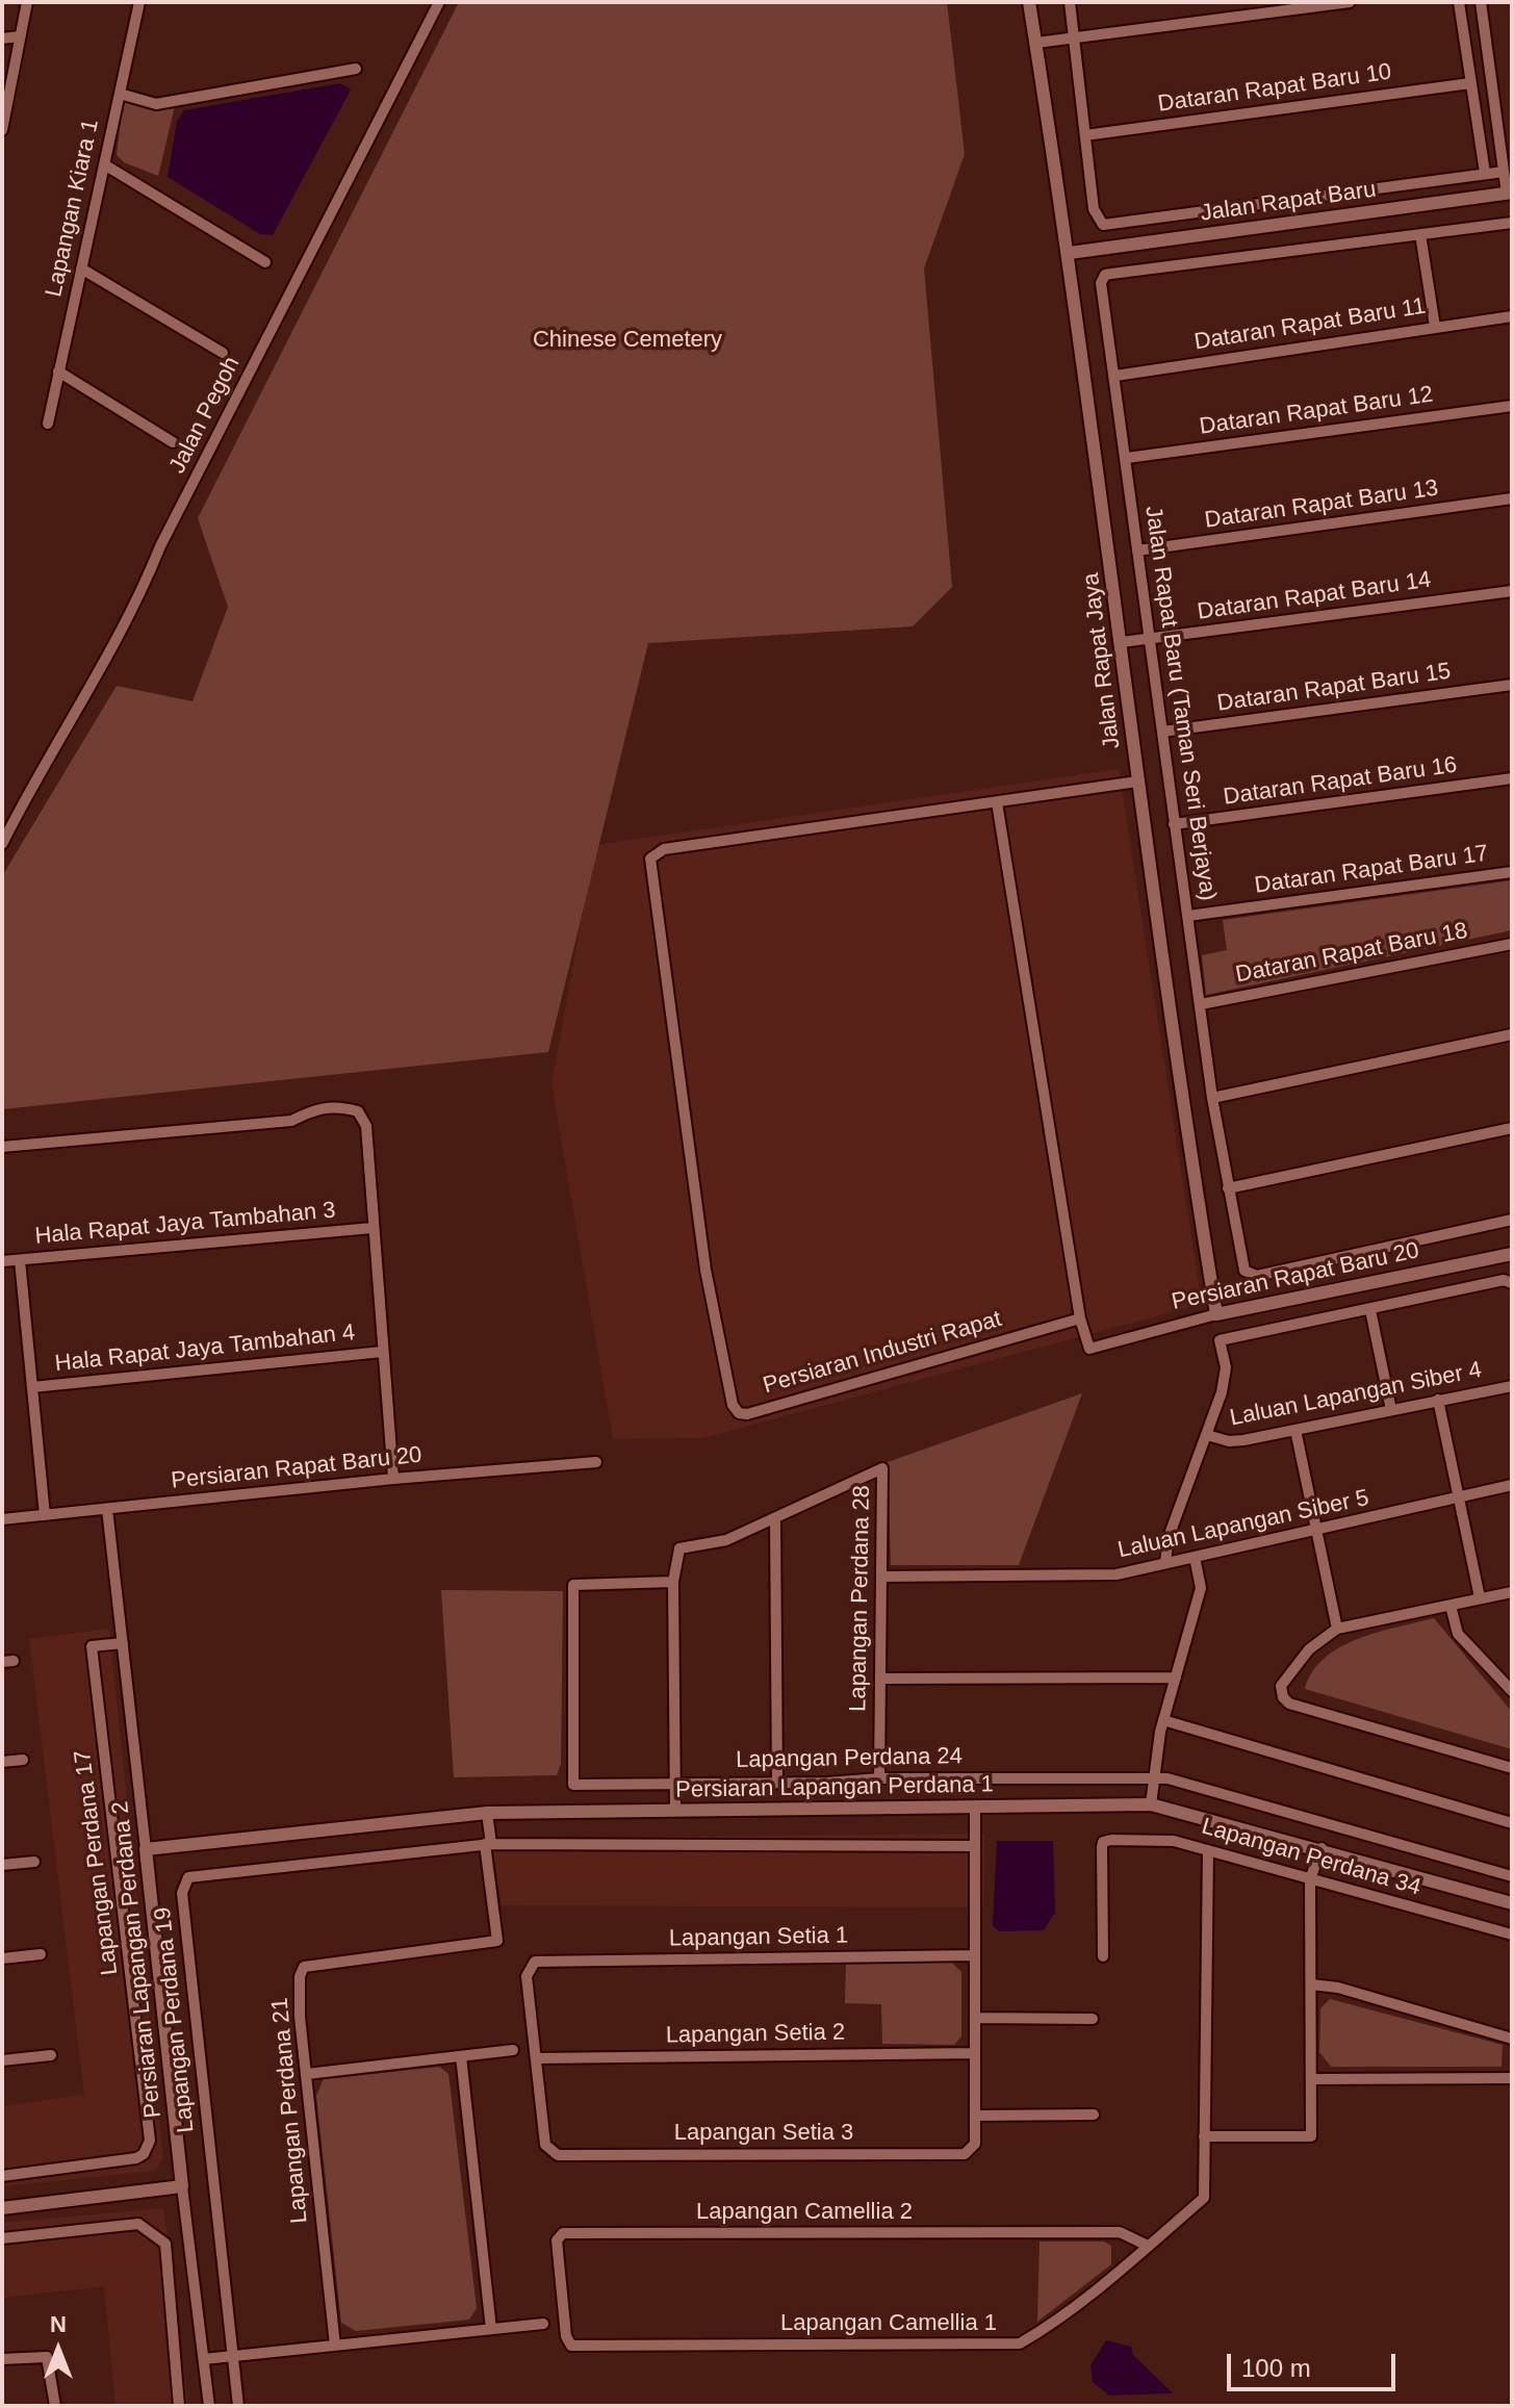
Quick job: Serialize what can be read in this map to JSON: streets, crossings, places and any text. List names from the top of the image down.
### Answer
{
  "streets": {
    "street": [
      "Dataran Rapat Baru 10",
      "Jalan Rapat Baru",
      "Lapangan Kiara 1",
      "Dataran Rapat Baru 11",
      "Dataran Rapat Baru 12",
      "Jalan Pegoh",
      "Dataran Rapat Baru 13",
      "Dataran Rapat Baru 14",
      "Jalan Rapat Jaya",
      "Dataran Rapat Baru 15",
      "Jalan Rapat Baru (Taman Seri Berjaya)",
      "Dataran Rapat Baru 16",
      "Dataran Rapat Baru 17",
      "Dataran Rapat Baru 18",
      "Hala Rapat Jaya Tambahan 3",
      "Persiaran Rapat Baru 20",
      "Hala Rapat Jaya Tambahan 4",
      "Persiaran Industri Rapat",
      "Laluan Lapangan Siber 4",
      "Laluan Lapangan Siber 5",
      "Lapangan Perdana 28",
      "Lapangan Perdana 24",
      "Persiaran Lapangan Perdana 1",
      "Lapangan Perdana 34",
      "Lapangan Perdana 17",
      "Lapangan Setia 1",
      "Persiaran Lapangan Perdana 2",
      "Lapangan Perdana 19",
      "Lapangan Setia 2",
      "Lapangan Perdana 21",
      "Lapangan Setia 3",
      "Lapangan Camellia 2",
      "Lapangan Camellia 1"
    ]
  },
  "crossings": [
    ["Dataran Rapat Baru 10", "Jalan Rapat Baru"],
    ["Jalan Rapat Baru", "Jalan Rapat Jaya"],
    ["Dataran Rapat Baru 11", "Jalan Rapat Baru (Taman Seri Berjaya)"],
    ["Dataran Rapat Baru 12", "Jalan Rapat Baru (Taman Seri Berjaya)"],
    ["Dataran Rapat Baru 13", "Jalan Rapat Baru (Taman Seri Berjaya)"],
    ["Dataran Rapat Baru 14", "Jalan Rapat Jaya"],
    ["Dataran Rapat Baru 14", "Jalan Rapat Baru (Taman Seri Berjaya)"],
    ["Jalan Rapat Jaya", "Persiaran Rapat Baru 20"],
    ["Jalan Rapat Jaya", "Persiaran Industri Rapat"],
    ["Dataran Rapat Baru 15", "Jalan Rapat Baru (Taman Seri Berjaya)"],
    ["Jalan Rapat Baru (Taman Seri Berjaya)", "Dataran Rapat Baru 16"],
    ["Jalan Rapat Baru (Taman Seri Berjaya)", "Dataran Rapat Baru 17"],
    ["Jalan Rapat Baru (Taman Seri Berjaya)", "Dataran Rapat Baru 18"],
    ["Persiaran Rapat Baru 20", "Persiaran Industri Rapat"],
    ["Persiaran Rapat Baru 20", "Persiaran Lapangan Perdana 2"],
    ["Laluan Lapangan Siber 5", "Lapangan Perdana 28"],
    ["Lapangan Perdana 28", "Lapangan Perdana 24"],
    ["Persiaran Lapangan Perdana 1", "Persiaran Lapangan Perdana 2"],
    ["Lapangan Perdana 34", "Lapangan Camellia 1"],
    ["Lapangan Perdana 17", "Persiaran Lapangan Perdana 2"],
    ["Lapangan Setia 1", "Lapangan Setia 2"],
    ["Lapangan Setia 1", "Lapangan Setia 3"],
    ["Lapangan Perdana 19", "Lapangan Perdana 21"],
    ["Lapangan Setia 2", "Lapangan Setia 3"],
    ["Lapangan Camellia 2", "Lapangan Camellia 1"]
  ],
  "parks": ["Chinese Cemetery"],
  "scale_bar": "100 m",
  "north": "top"
}
